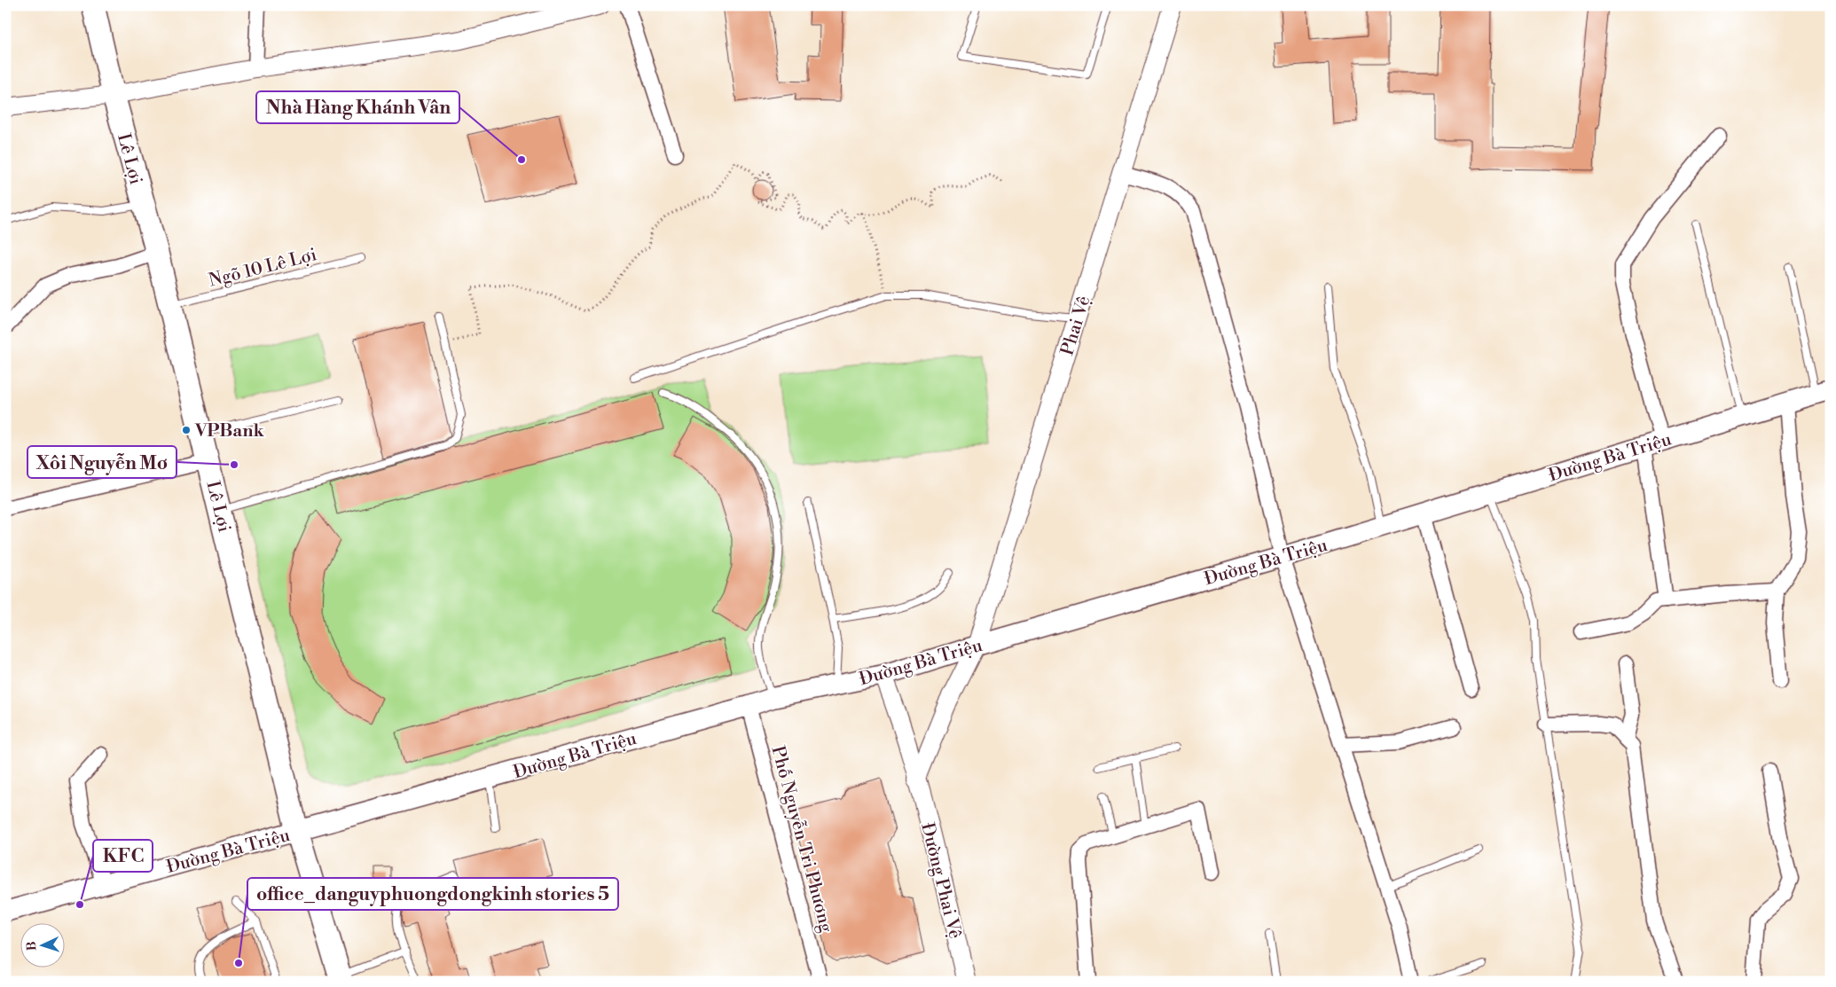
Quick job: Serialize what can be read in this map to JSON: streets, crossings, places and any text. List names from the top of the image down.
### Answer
{
  "streets": {
    "main road": ["Lê Lợi", "Đường Bà Triệu"],
    "street": ["Phai Vệ", "Phố Nguyễn Tri Phương", "Đường Phai Vệ"],
    "lane": ["Ngõ 10 Lê Lợi"]
  },
  "crossings": [
    ["Lê Lợi", "Ngõ 10 Lê Lợi"],
    ["Lê Lợi", "Đường Bà Triệu"],
    ["Phai Vệ", "Đường Bà Triệu"],
    ["Đường Bà Triệu", "Phố Nguyễn Tri Phương"],
    ["Đường Bà Triệu", "Đường Phai Vệ"]
  ],
  "places": [
    "Nhà Hàng Khánh Vân",
    "VPBank",
    "Xôi Nguyễn Mơ",
    "KFC",
    "office_danguyphuongdongkinh stories 5"
  ],
  "north": "left"
}
